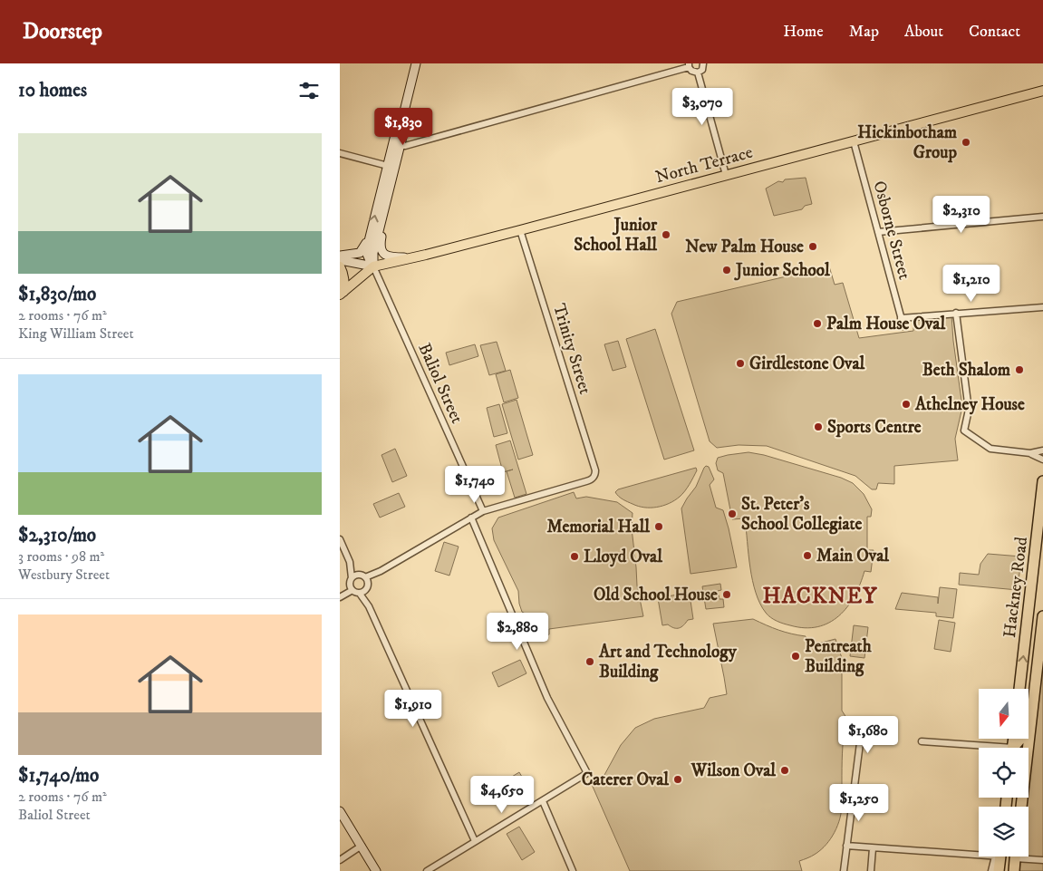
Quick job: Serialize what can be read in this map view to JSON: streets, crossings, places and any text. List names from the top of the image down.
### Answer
{
  "streets": {
    "highway": ["Hackney Road"],
    "main road": ["North Terrace"],
    "street": ["Osborne Street", "Trinity Street", "Baliol Street"]
  },
  "crossings": [
    ["North Terrace", "Osborne Street"],
    ["North Terrace", "Trinity Street"],
    ["North Terrace", "Baliol Street"],
    ["Trinity Street", "Baliol Street"]
  ],
  "districts": ["HACKNEY"],
  "places": [
    "Hickinbotham Group",
    "Junior School Hall",
    "New Palm House",
    "Junior School",
    "Palm House Oval",
    "Girdlestone Oval",
    "Beth Shalom",
    "Athelney House",
    "Sports Centre",
    "St. Peter's School Collegiate",
    "Memorial Hall",
    "Main Oval",
    "Lloyd Oval",
    "Old School House",
    "Pentreath Building",
    "Art and Technology Building",
    "Wilson Oval",
    "Caterer Oval"
  ],
  "north": "bottom",
  "page": {
    "header": "Doorstep",
    "nav": [
      "Home",
      "Map",
      "About",
      "Contact"
    ],
    "heading": "10 homes",
    "price": [
      "$3,070",
      "$1,830",
      "$2,310",
      "$1,210",
      "$1,740",
      "$2,880",
      "$1,910",
      "$1,680",
      "$4,650",
      "$1,250"
    ],
    "list": [
      {
        "name": "$1,830/mo",
        "note": "2 rooms · 76 m² · King William Street"
      },
      {
        "name": "$2,310/mo",
        "note": "3 rooms · 98 m² · Westbury Street"
      },
      {
        "name": "$1,740/mo",
        "note": "2 rooms · 76 m² · Baliol Street"
      }
    ]
  }
}
